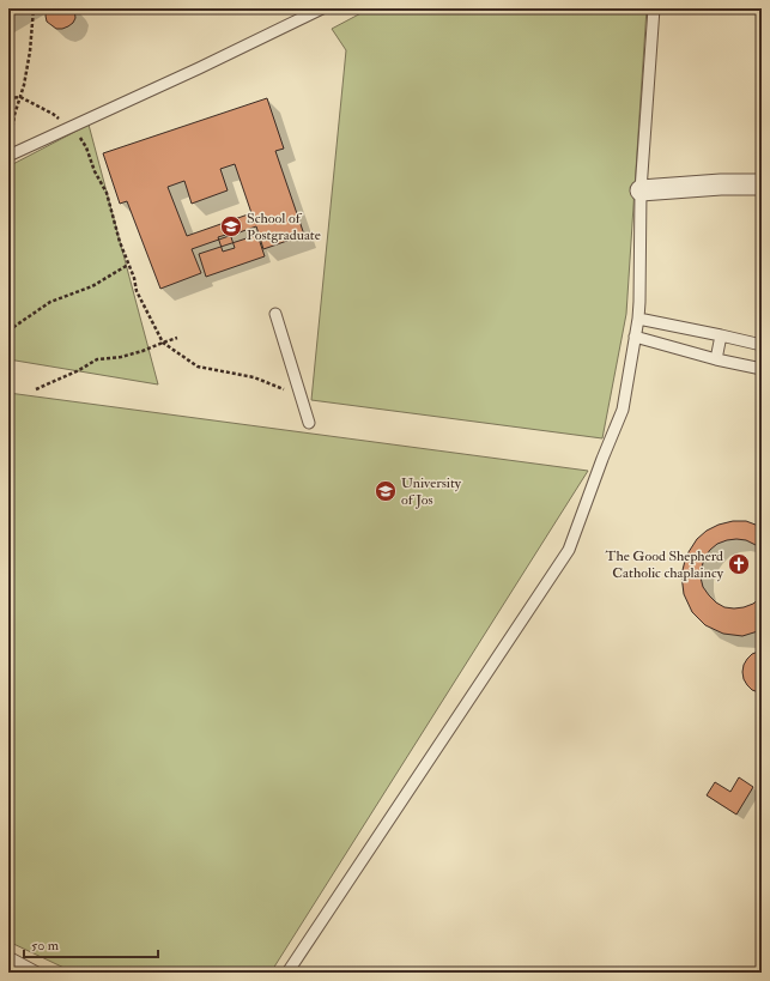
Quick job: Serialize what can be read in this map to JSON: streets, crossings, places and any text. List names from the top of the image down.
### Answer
{
  "places": {
    "school or university": ["School of Postgraduate", "University of Jos"],
    "church": ["The Good Shepherd Catholic chaplaincy"]
  },
  "scale_bar": "50 m"
}
